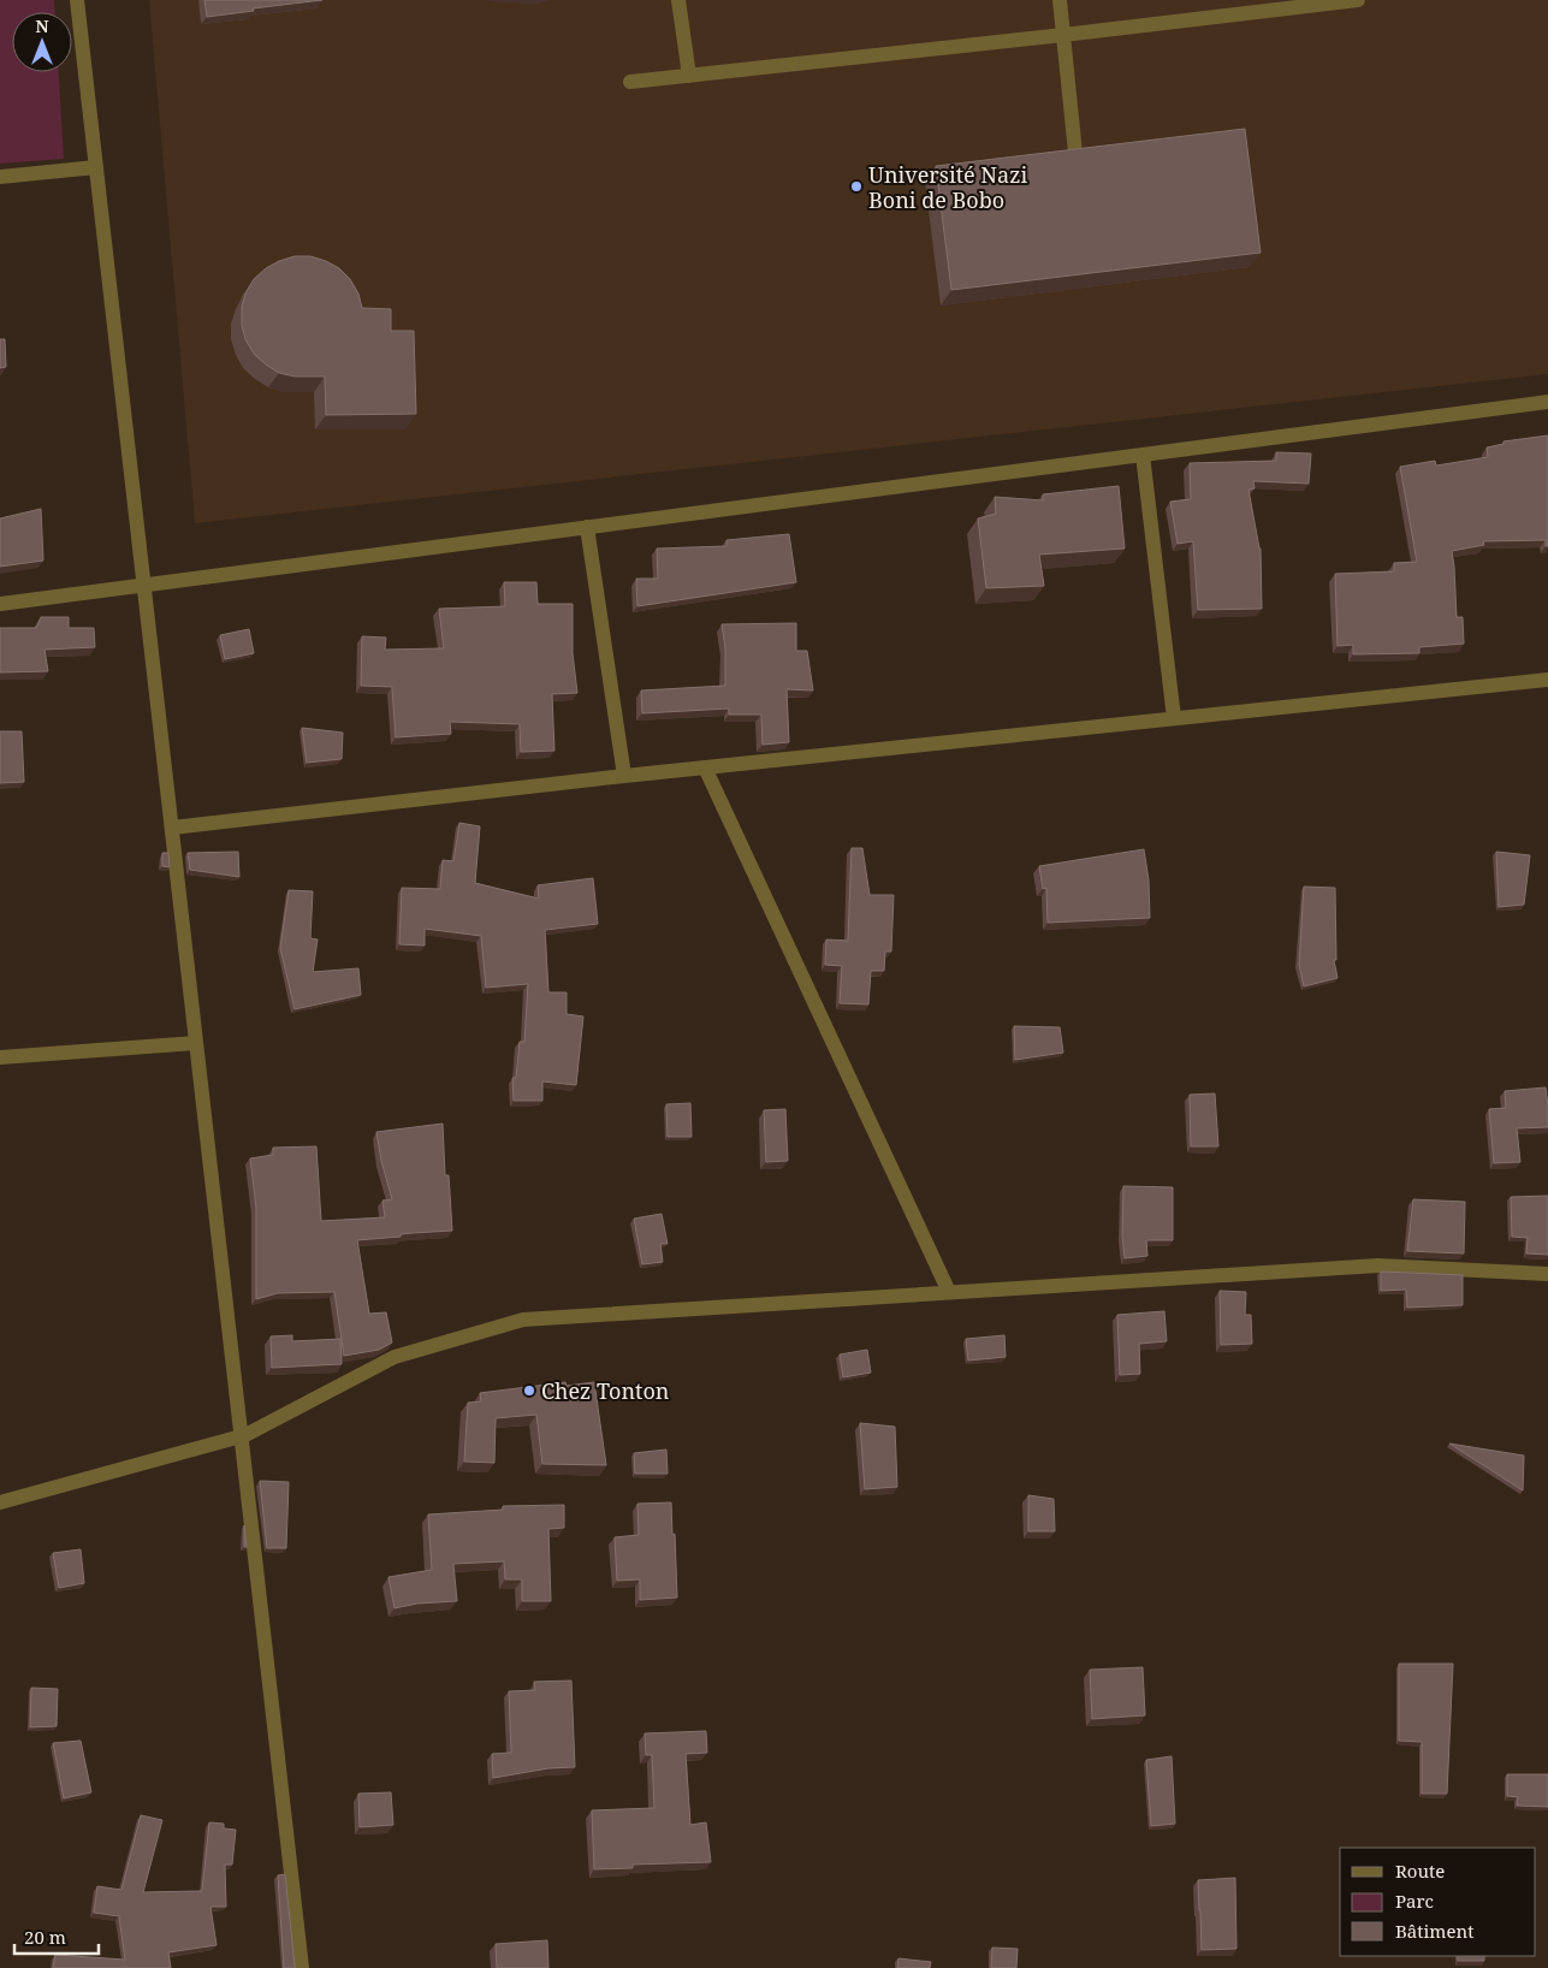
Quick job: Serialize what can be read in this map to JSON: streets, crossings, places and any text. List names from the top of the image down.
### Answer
{
  "places": ["Université Nazi Boni de Bobo", "Chez Tonton"],
  "legend": ["Route", "Parc", "Bâtiment"],
  "scale_bar": "20 m",
  "north": "top"
}
